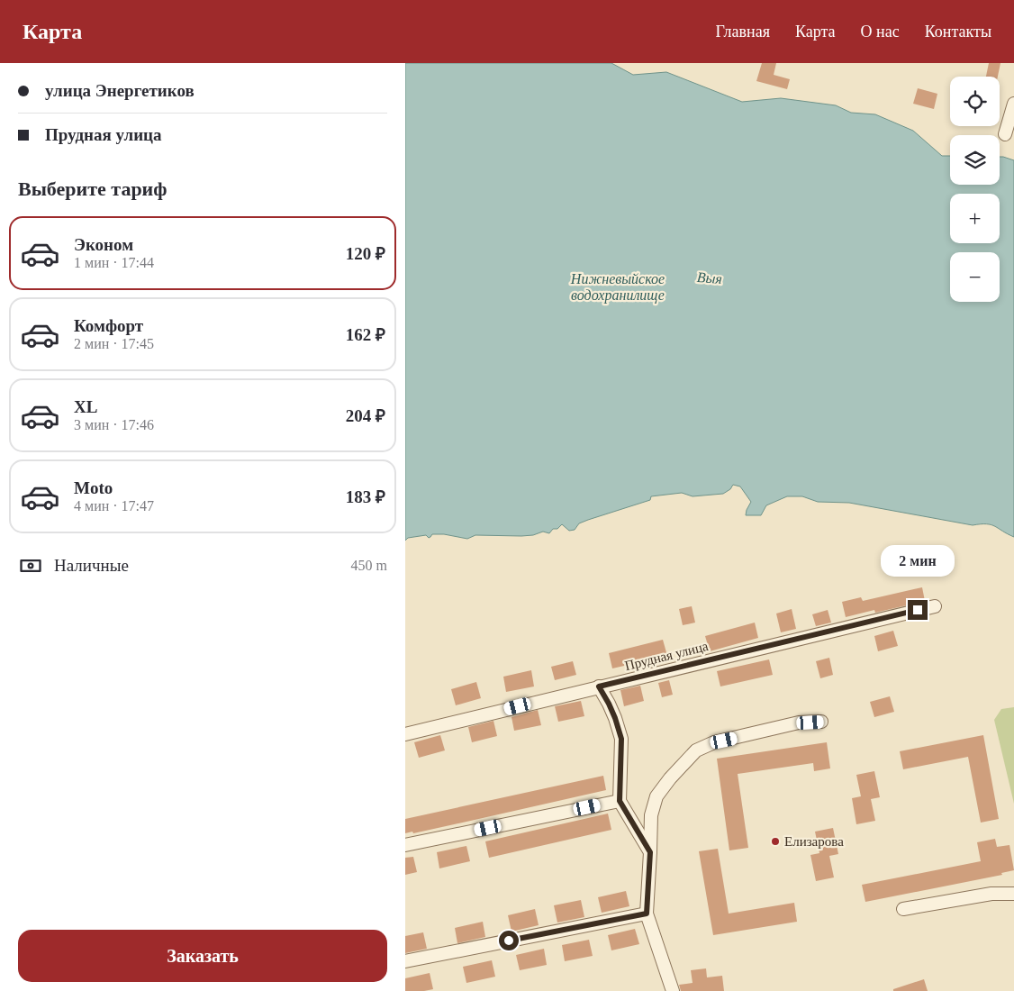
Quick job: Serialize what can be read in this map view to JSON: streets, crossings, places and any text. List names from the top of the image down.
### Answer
{
  "streets": {
    "street": ["Прудная улица"]
  },
  "water": ["Выя", "Нижневыйское водохранилище"],
  "places": ["Елизарова"],
  "page": {
    "header": "Карта",
    "nav": [
      "Главная",
      "Карта",
      "О нас",
      "Контакты"
    ],
    "banner": ["улица Энергетиков", "Прудная улица"],
    "map_buttons": ["+", "−"],
    "heading": "Выберите тариф",
    "list": [
      {
        "name": "Эконом",
        "note": "1 мин · 17:44",
        "value": "120 ₽"
      },
      {
        "name": "Комфорт",
        "note": "2 мин · 17:45",
        "value": "162 ₽"
      },
      {
        "name": "XL",
        "note": "3 мин · 17:46",
        "value": "204 ₽"
      },
      {
        "name": "Moto",
        "note": "4 мин · 17:47",
        "value": "183 ₽"
      }
    ],
    "pay": ["Наличные", "450 m"],
    "bubble": "2 мин",
    "buttons": "Заказать"
  }
}
